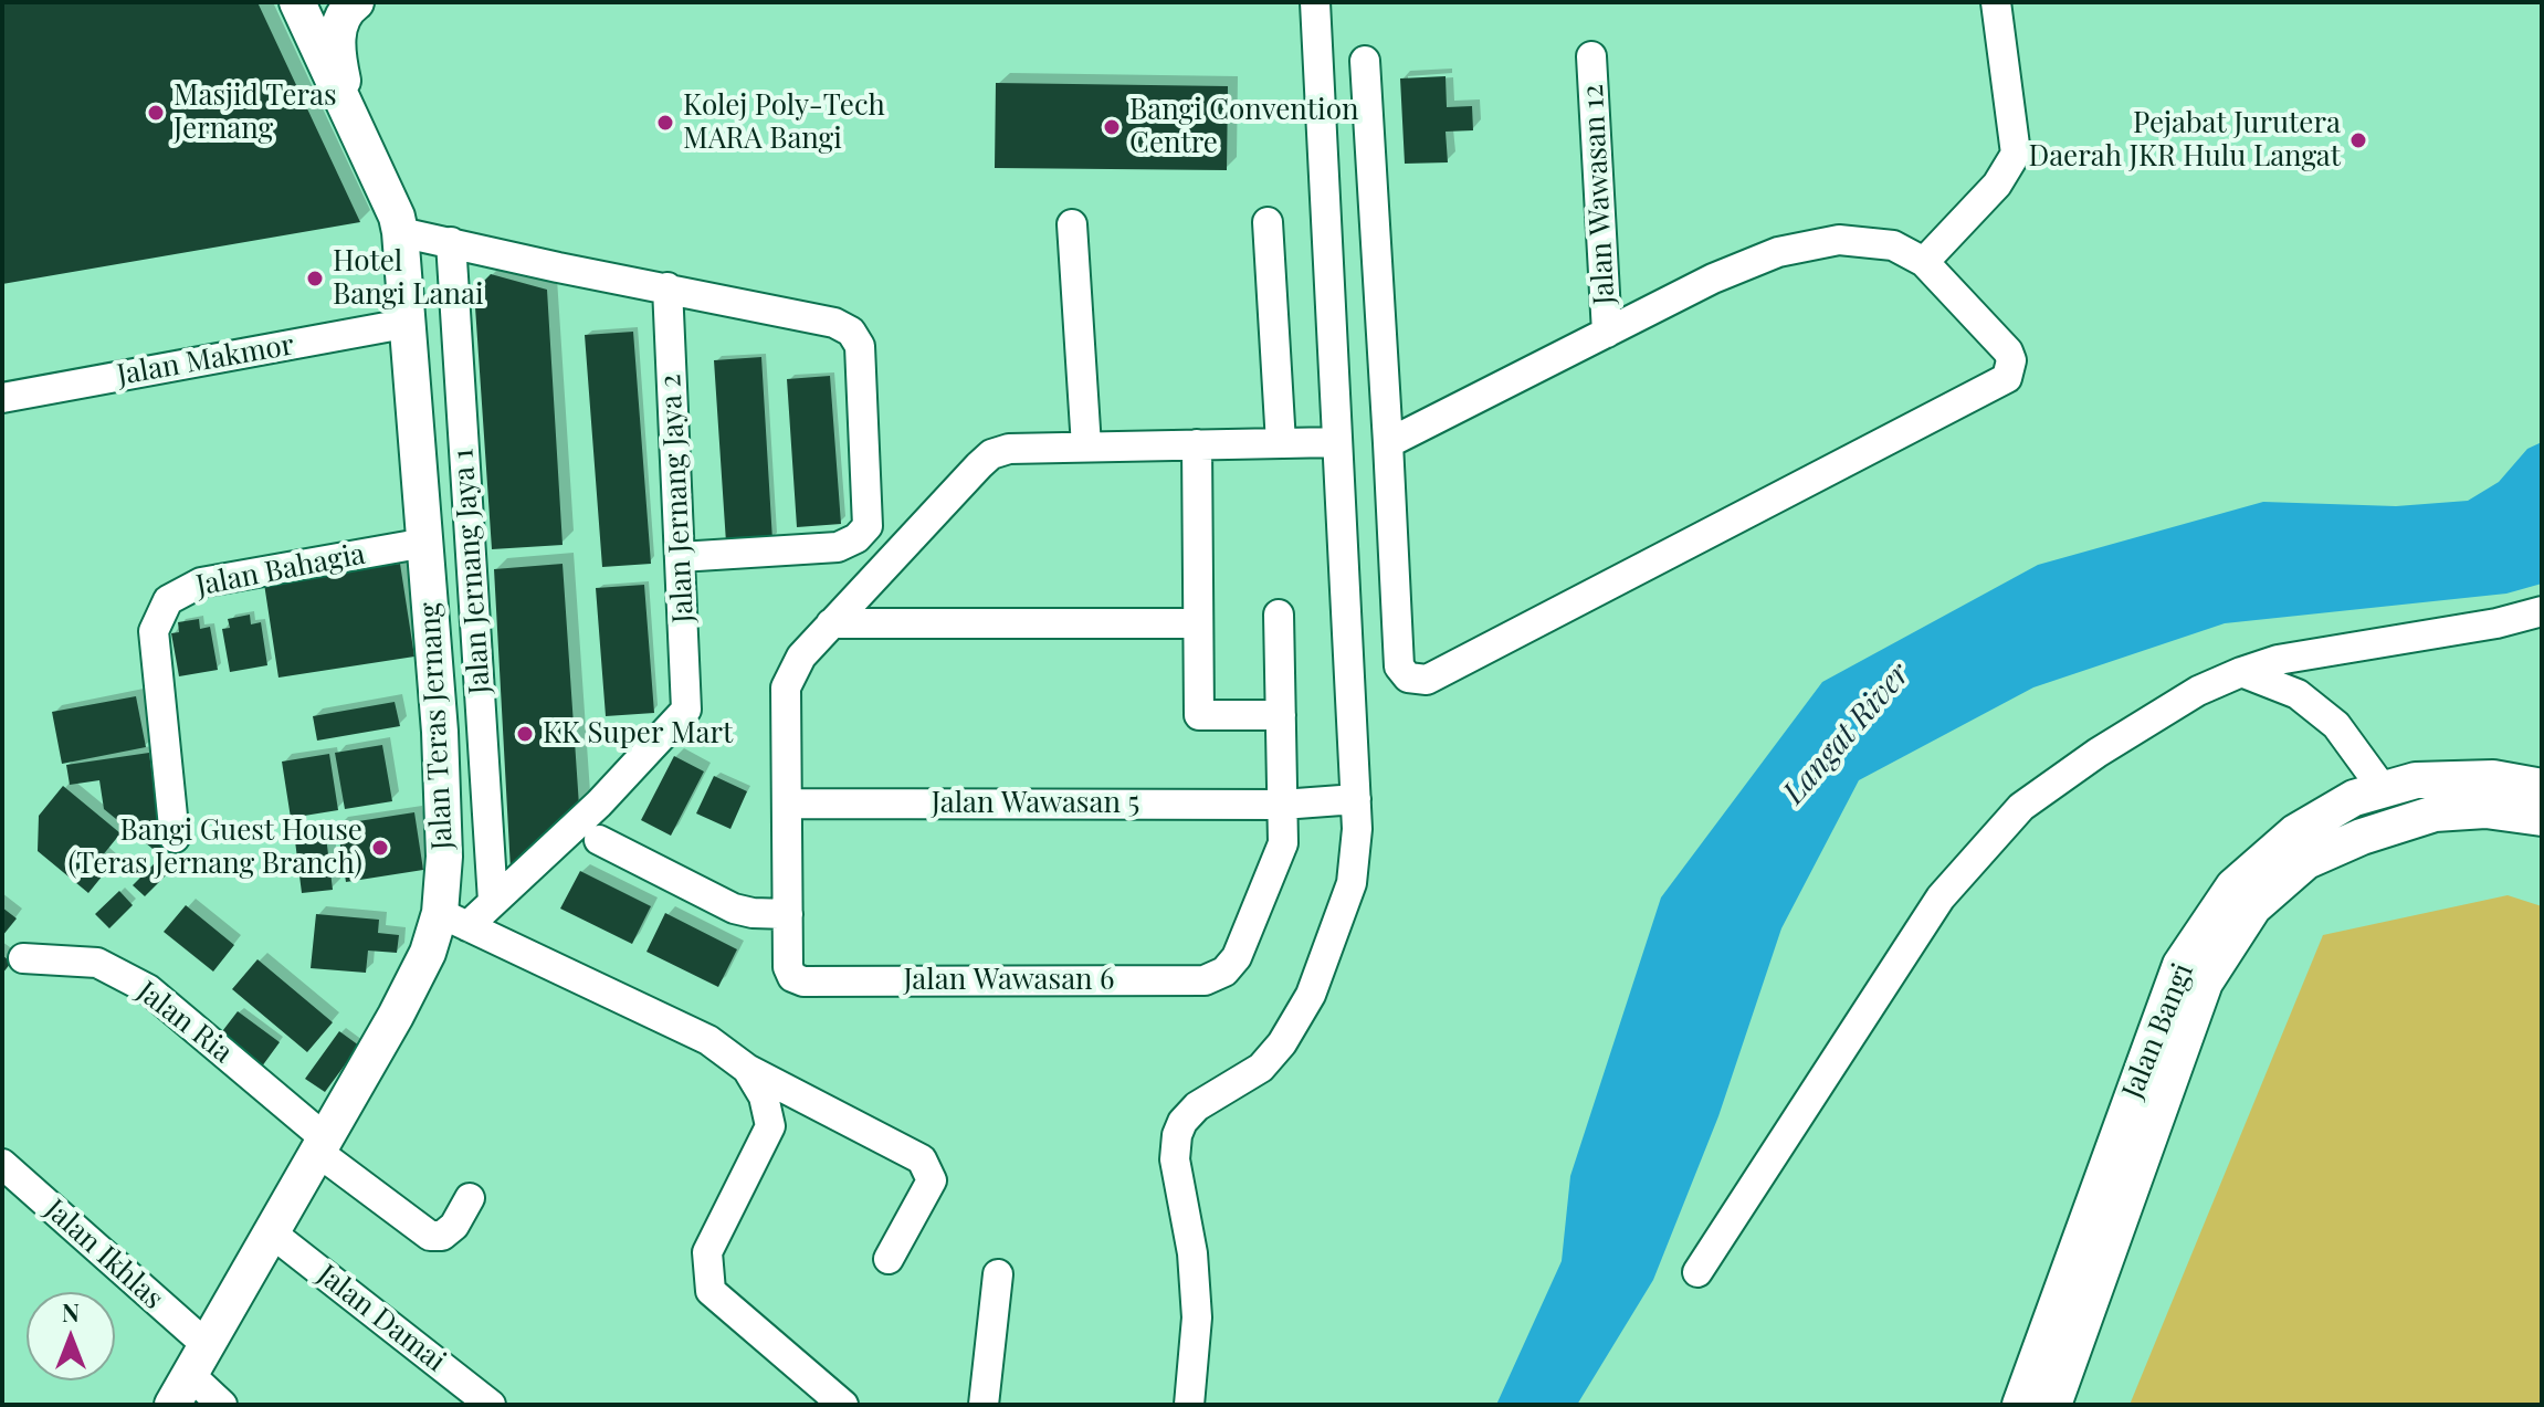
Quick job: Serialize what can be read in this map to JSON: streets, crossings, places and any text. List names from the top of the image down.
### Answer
{
  "streets": {
    "main road": ["Jalan Teras Jernang", "Jalan Bangi"],
    "street": [
      "Jalan Wawasan 12",
      "Jalan Makmor",
      "Jalan Jernang Jaya 2",
      "Jalan Bahagia",
      "Jalan Jernang Jaya 1",
      "Jalan Wawasan 5",
      "Jalan Wawasan 6",
      "Jalan Ria",
      "Jalan Ikhlas",
      "Jalan Damai"
    ]
  },
  "crossings": [
    ["Jalan Makmor", "Jalan Teras Jernang"],
    ["Jalan Jernang Jaya 2", "Jalan Jernang Jaya 1"],
    ["Jalan Bahagia", "Jalan Teras Jernang"],
    ["Jalan Teras Jernang", "Jalan Ria"],
    ["Jalan Teras Jernang", "Jalan Ikhlas"],
    ["Jalan Teras Jernang", "Jalan Damai"],
    ["Jalan Wawasan 5", "Jalan Wawasan 6"]
  ],
  "water": ["Langat River"],
  "places": [
    "Masjid Teras Jernang",
    "Kolej Poly-Tech MARA Bangi",
    "Bangi Convention Centre",
    "Pejabat Jurutera Daerah JKR Hulu Langat",
    "Hotel Bangi Lanai",
    "KK Super Mart",
    "Bangi Guest House (Teras Jernang Branch)"
  ],
  "north": "top"
}
